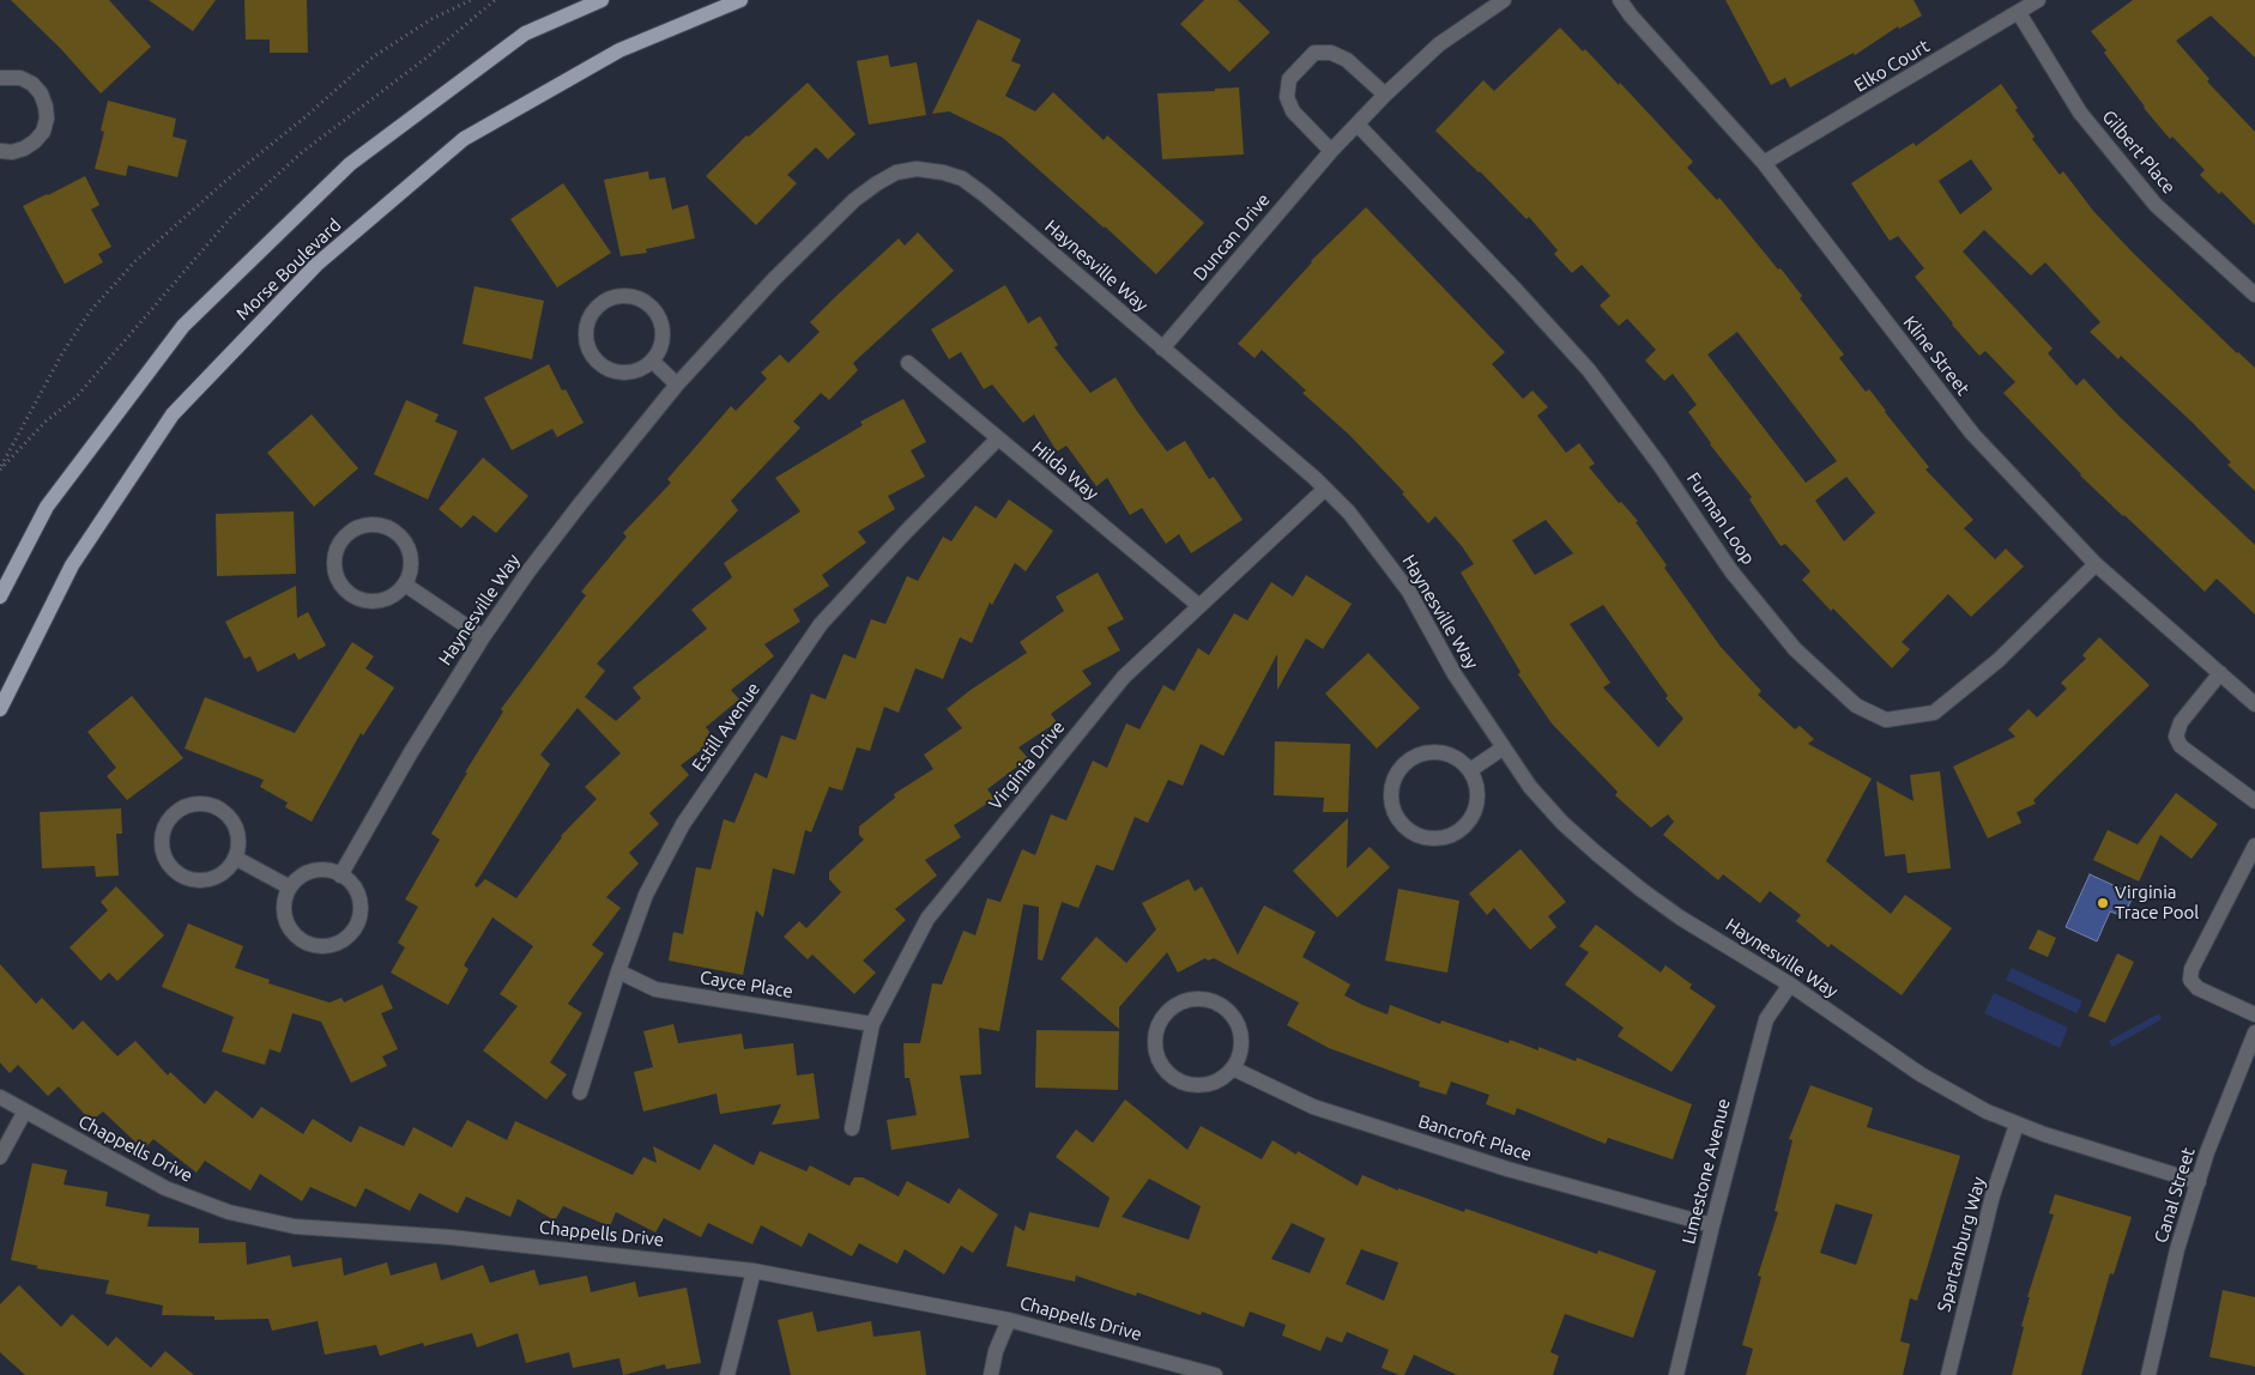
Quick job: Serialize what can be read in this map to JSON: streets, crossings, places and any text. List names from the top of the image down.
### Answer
{
  "streets": {
    "main road": ["Morse Boulevard"],
    "street": [
      "Elko Court",
      "Gilbert Place",
      "Duncan Drive",
      "Haynesville Way",
      "Kline Street",
      "Hilda Way",
      "Furman Loop",
      "Estill Avenue",
      "Virginia Drive",
      "Cayce Place",
      "Bancroft Place",
      "Chappells Drive",
      "Limestone Avenue",
      "Canal Street",
      "Spartanburg Way"
    ]
  },
  "crossings": [
    ["Elko Court", "Gilbert Place"],
    ["Elko Court", "Kline Street"],
    ["Duncan Drive", "Haynesville Way"],
    ["Duncan Drive", "Furman Loop"],
    ["Haynesville Way", "Virginia Drive"],
    ["Haynesville Way", "Limestone Avenue"],
    ["Haynesville Way", "Canal Street"],
    ["Haynesville Way", "Spartanburg Way"],
    ["Kline Street", "Furman Loop"],
    ["Hilda Way", "Estill Avenue"],
    ["Hilda Way", "Virginia Drive"],
    ["Estill Avenue", "Cayce Place"],
    ["Virginia Drive", "Cayce Place"],
    ["Bancroft Place", "Limestone Avenue"]
  ],
  "places": ["Virginia Trace Pool"]
}
